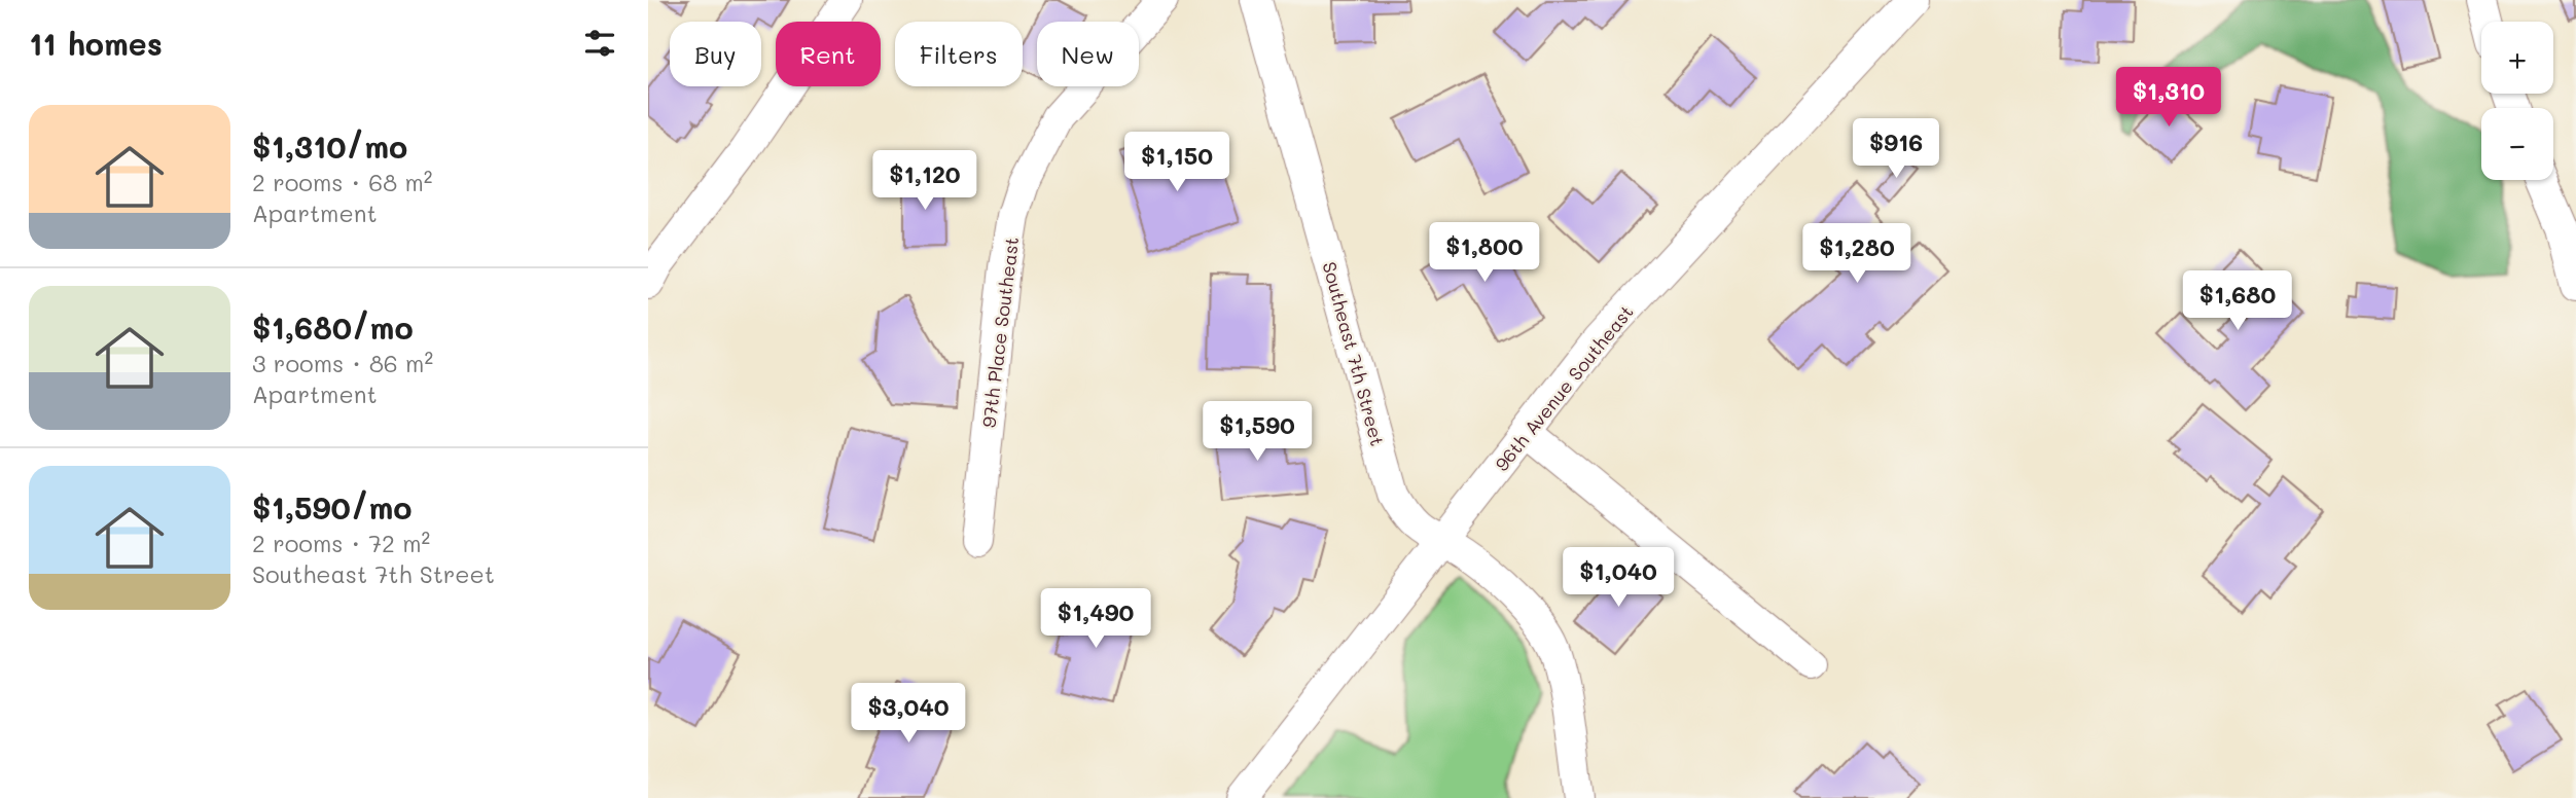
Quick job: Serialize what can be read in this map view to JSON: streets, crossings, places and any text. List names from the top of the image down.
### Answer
{
  "streets": {
    "street": ["97th Place Southeast", "Southeast 7th Street", "96th Avenue Southeast"]
  },
  "crossings": [
    ["Southeast 7th Street", "96th Avenue Southeast"]
  ],
  "page": {
    "heading": "11 homes",
    "map_buttons": ["+", "−"],
    "chip": [
      "Buy",
      "Rent",
      "Filters",
      "New"
    ],
    "price": [
      "$1,310",
      "$916",
      "$1,150",
      "$1,120",
      "$1,800",
      "$1,280",
      "$1,680",
      "$1,590",
      "$1,040",
      "$1,490",
      "$3,040"
    ],
    "list": [
      {
        "name": "$1,310/mo",
        "note": "2 rooms · 68 m² · Apartment"
      },
      {
        "name": "$1,680/mo",
        "note": "3 rooms · 86 m² · Apartment"
      },
      {
        "name": "$1,590/mo",
        "note": "2 rooms · 72 m² · Southeast 7th Street"
      }
    ]
  }
}
